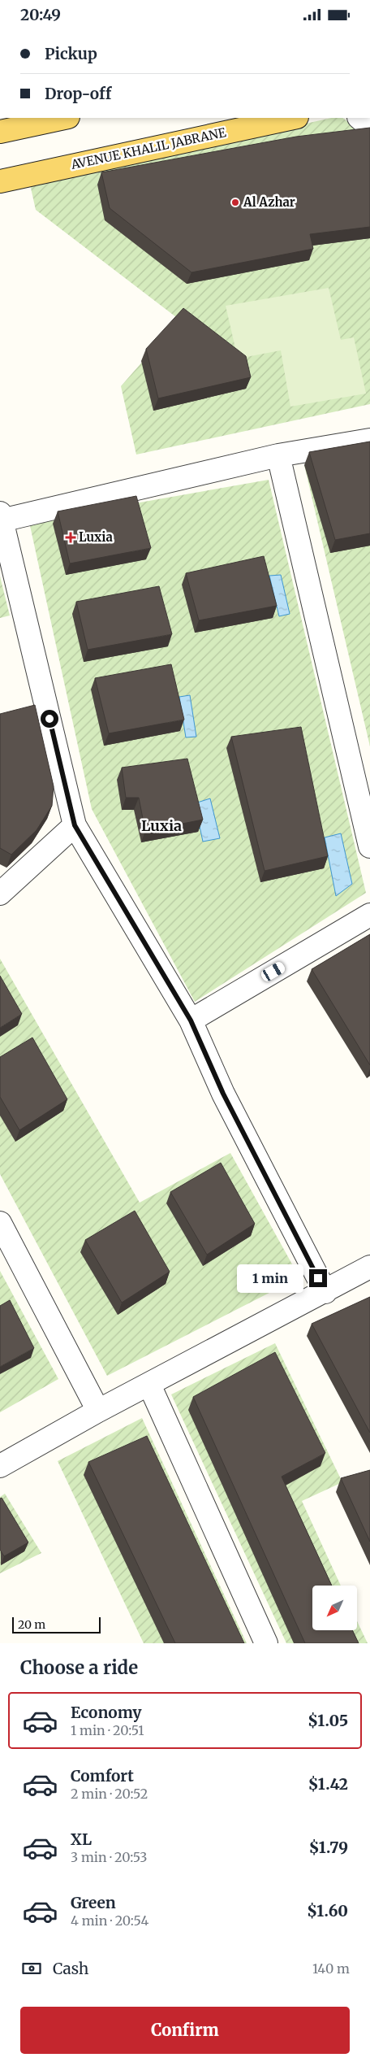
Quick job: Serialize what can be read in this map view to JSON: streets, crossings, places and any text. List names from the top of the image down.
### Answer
{
  "streets": {
    "main road": ["AVENUE KHALIL JABRANE"]
  },
  "districts": ["Luxia"],
  "places": {
    "other": ["Al Azhar"],
    "health": ["Luxia"]
  },
  "scale_bar": "20 m",
  "north": "bottom left",
  "page": {
    "status": "20:49",
    "banner": ["Pickup", "Drop-off"],
    "bubble": "1 min",
    "scale": "20 m",
    "heading": "Choose a ride",
    "list": [
      {
        "name": "Economy",
        "note": "1 min · 20:51",
        "value": "$1.05"
      },
      {
        "name": "Comfort",
        "note": "2 min · 20:52",
        "value": "$1.42"
      },
      {
        "name": "XL",
        "note": "3 min · 20:53",
        "value": "$1.79"
      },
      {
        "name": "Green",
        "note": "4 min · 20:54",
        "value": "$1.60"
      }
    ],
    "pay": ["Cash", "140 m"],
    "buttons": "Confirm"
  }
}
